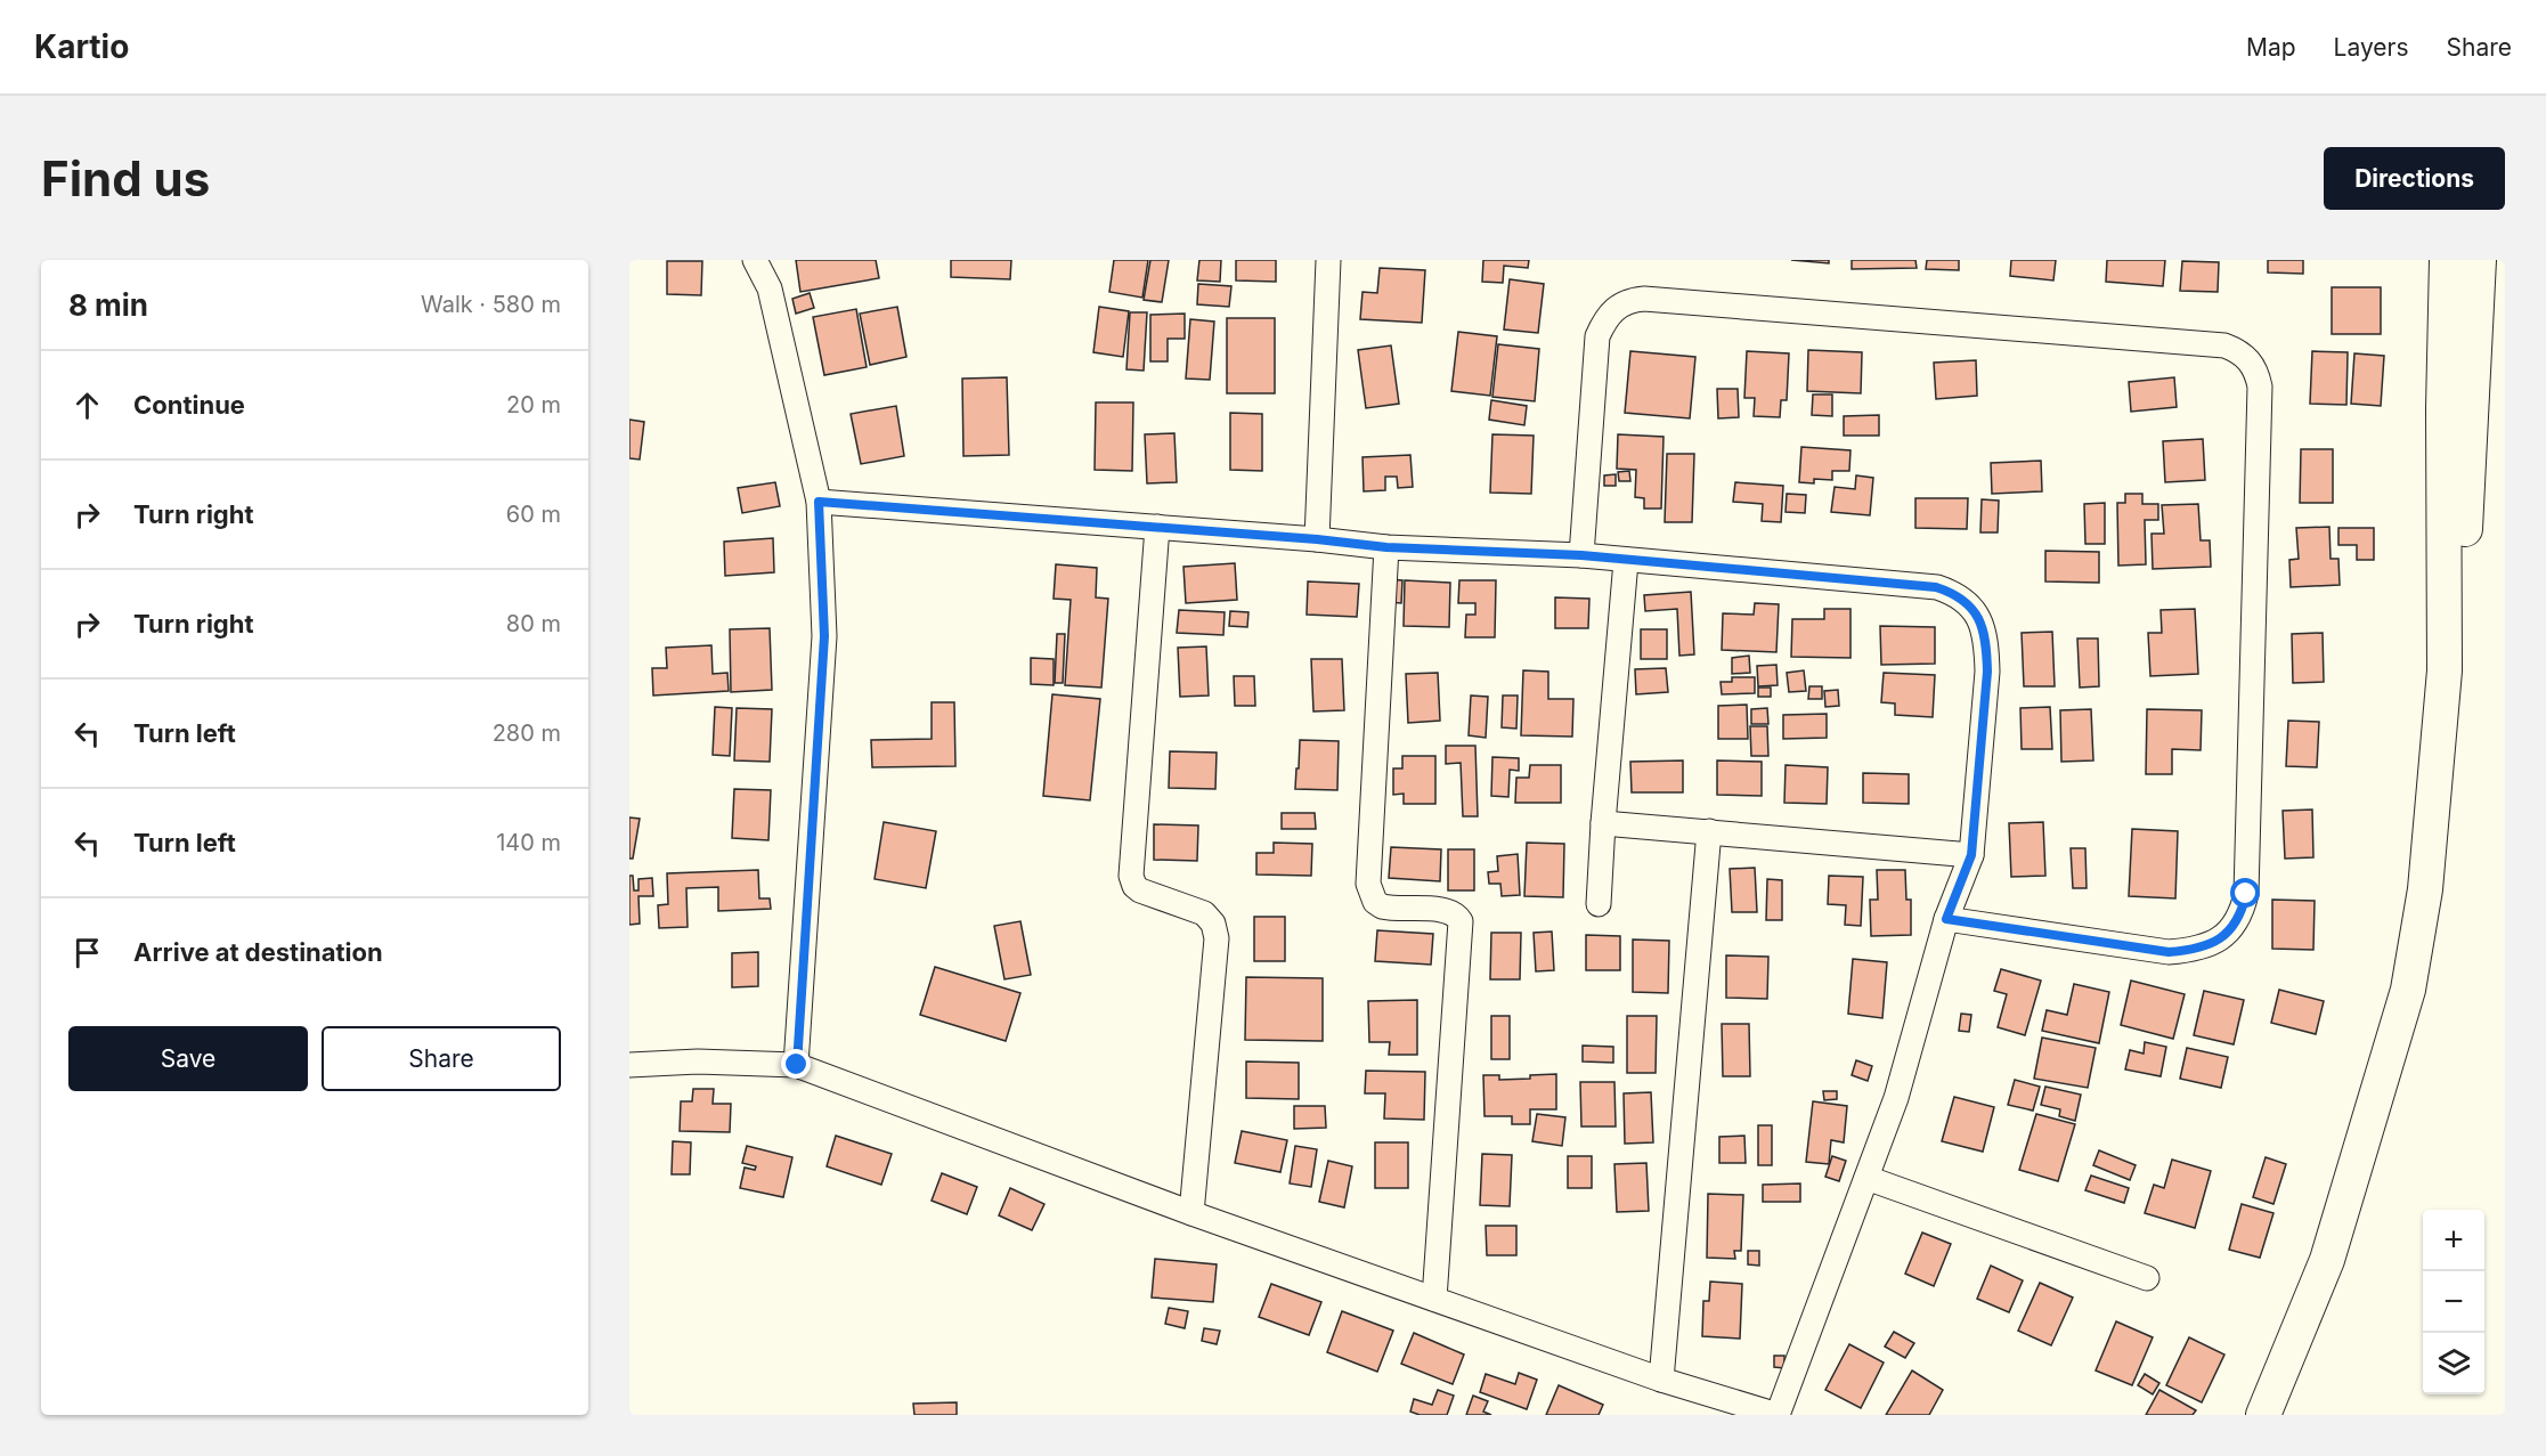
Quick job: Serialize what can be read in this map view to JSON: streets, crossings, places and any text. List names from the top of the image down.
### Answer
{
  "page": {
    "header": "Kartio",
    "nav": ["Map", "Layers", "Share"],
    "buttons": [
      "Directions",
      ["Save", "Share"]
    ],
    "title": "Find us",
    "heading": ["8 min", "Walk · 580 m"],
    "list": [
      ["Continue", "20 m"],
      ["Turn right", "60 m"],
      ["Turn right", "80 m"],
      ["Turn left", "280 m"],
      ["Turn left", "140 m"],
      "Arrive at destination"
    ],
    "map_buttons": ["+", "−"]
  }
}
